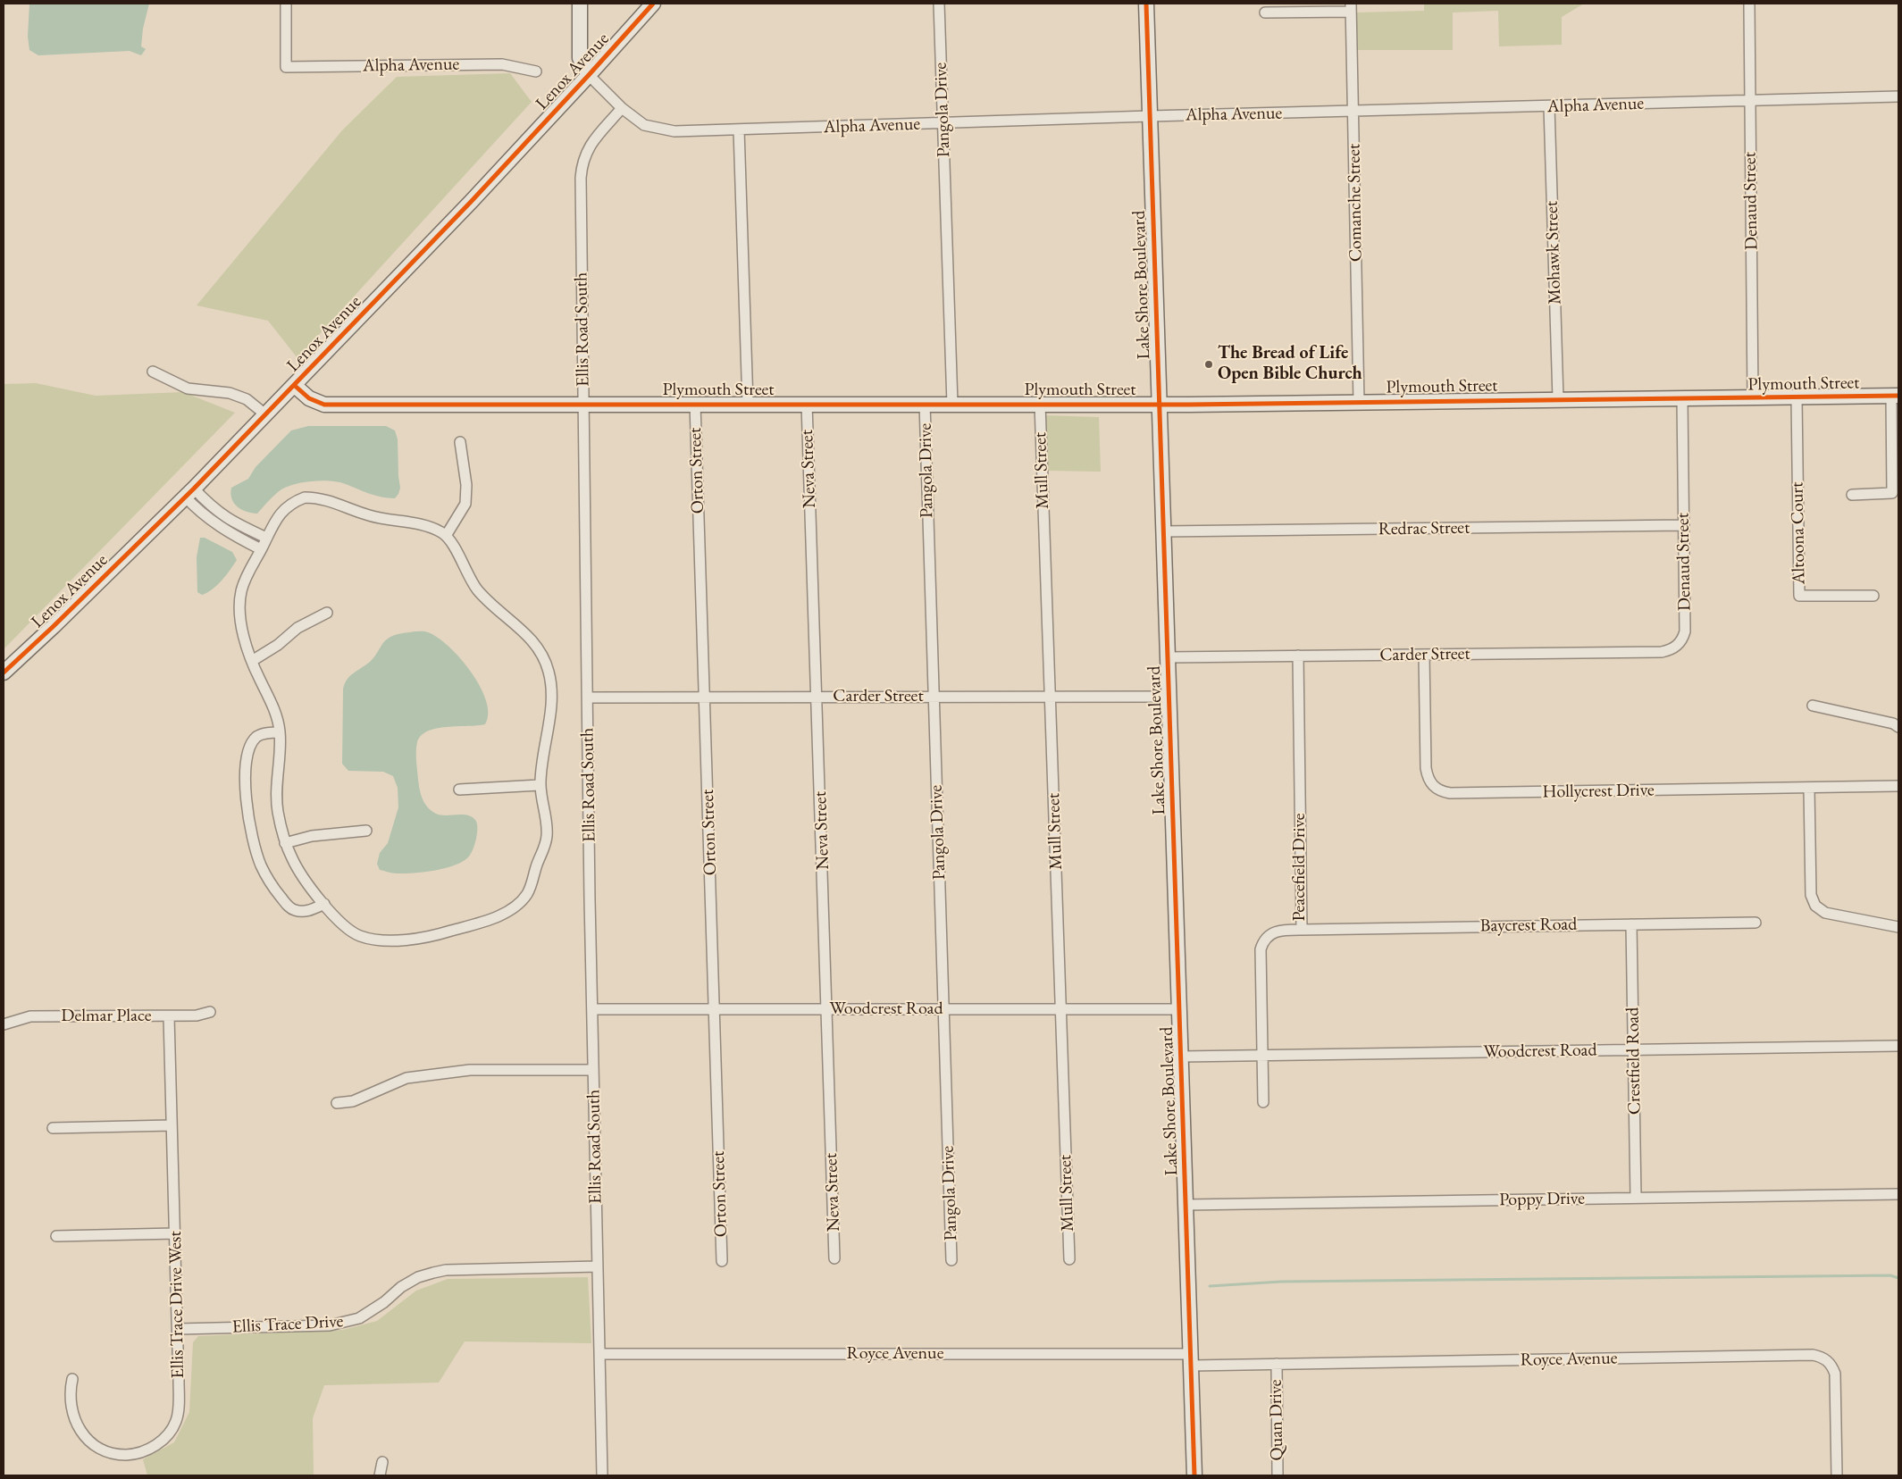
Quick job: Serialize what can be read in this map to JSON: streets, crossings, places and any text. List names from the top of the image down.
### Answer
{
  "streets": {
    "street": [
      "Alpha Avenue",
      "Lenox Avenue",
      "Pangola Drive",
      "Denaud Street",
      "Comanche Street",
      "Mohawk Street",
      "Lake Shore Boulevard",
      "Ellis Road South",
      "Plymouth Street",
      "Neva Street",
      "Orton Street",
      "Mull Street",
      "Redrac Street",
      "Altoona Court",
      "Carder Street",
      "Hollycrest Drive",
      "Peacefield Drive",
      "Baycrest Road",
      "Woodcrest Road",
      "Delmar Place",
      "Crestfield Road",
      "Poppy Drive",
      "Ellis Trace Drive West",
      "Ellis Trace Drive",
      "Royce Avenue",
      "Quan Drive"
    ]
  },
  "crossings": [
    ["Alpha Avenue", "Lenox Avenue"],
    ["Alpha Avenue", "Pangola Drive"],
    ["Alpha Avenue", "Denaud Street"],
    ["Alpha Avenue", "Comanche Street"],
    ["Alpha Avenue", "Mohawk Street"],
    ["Alpha Avenue", "Lake Shore Boulevard"],
    ["Alpha Avenue", "Ellis Road South"],
    ["Lenox Avenue", "Plymouth Street"],
    ["Pangola Drive", "Plymouth Street"],
    ["Pangola Drive", "Carder Street"],
    ["Pangola Drive", "Woodcrest Road"],
    ["Denaud Street", "Plymouth Street"],
    ["Denaud Street", "Redrac Street"],
    ["Denaud Street", "Carder Street"],
    ["Comanche Street", "Plymouth Street"],
    ["Mohawk Street", "Plymouth Street"],
    ["Lake Shore Boulevard", "Plymouth Street"],
    ["Lake Shore Boulevard", "Redrac Street"],
    ["Lake Shore Boulevard", "Carder Street"],
    ["Lake Shore Boulevard", "Woodcrest Road"],
    ["Lake Shore Boulevard", "Poppy Drive"],
    ["Lake Shore Boulevard", "Royce Avenue"],
    ["Ellis Road South", "Plymouth Street"],
    ["Ellis Road South", "Carder Street"],
    ["Ellis Road South", "Woodcrest Road"],
    ["Ellis Road South", "Ellis Trace Drive"],
    ["Ellis Road South", "Royce Avenue"],
    ["Plymouth Street", "Neva Street"],
    ["Plymouth Street", "Orton Street"],
    ["Plymouth Street", "Mull Street"],
    ["Plymouth Street", "Altoona Court"],
    ["Neva Street", "Carder Street"],
    ["Neva Street", "Woodcrest Road"],
    ["Orton Street", "Carder Street"],
    ["Orton Street", "Woodcrest Road"],
    ["Mull Street", "Carder Street"],
    ["Mull Street", "Woodcrest Road"],
    ["Carder Street", "Hollycrest Drive"],
    ["Carder Street", "Peacefield Drive"],
    ["Peacefield Drive", "Baycrest Road"],
    ["Peacefield Drive", "Woodcrest Road"],
    ["Baycrest Road", "Crestfield Road"],
    ["Woodcrest Road", "Crestfield Road"],
    ["Delmar Place", "Ellis Trace Drive West"],
    ["Crestfield Road", "Poppy Drive"],
    ["Ellis Trace Drive West", "Ellis Trace Drive"],
    ["Royce Avenue", "Quan Drive"]
  ],
  "places": ["The Bread of Life Open Bible Church"]
}
